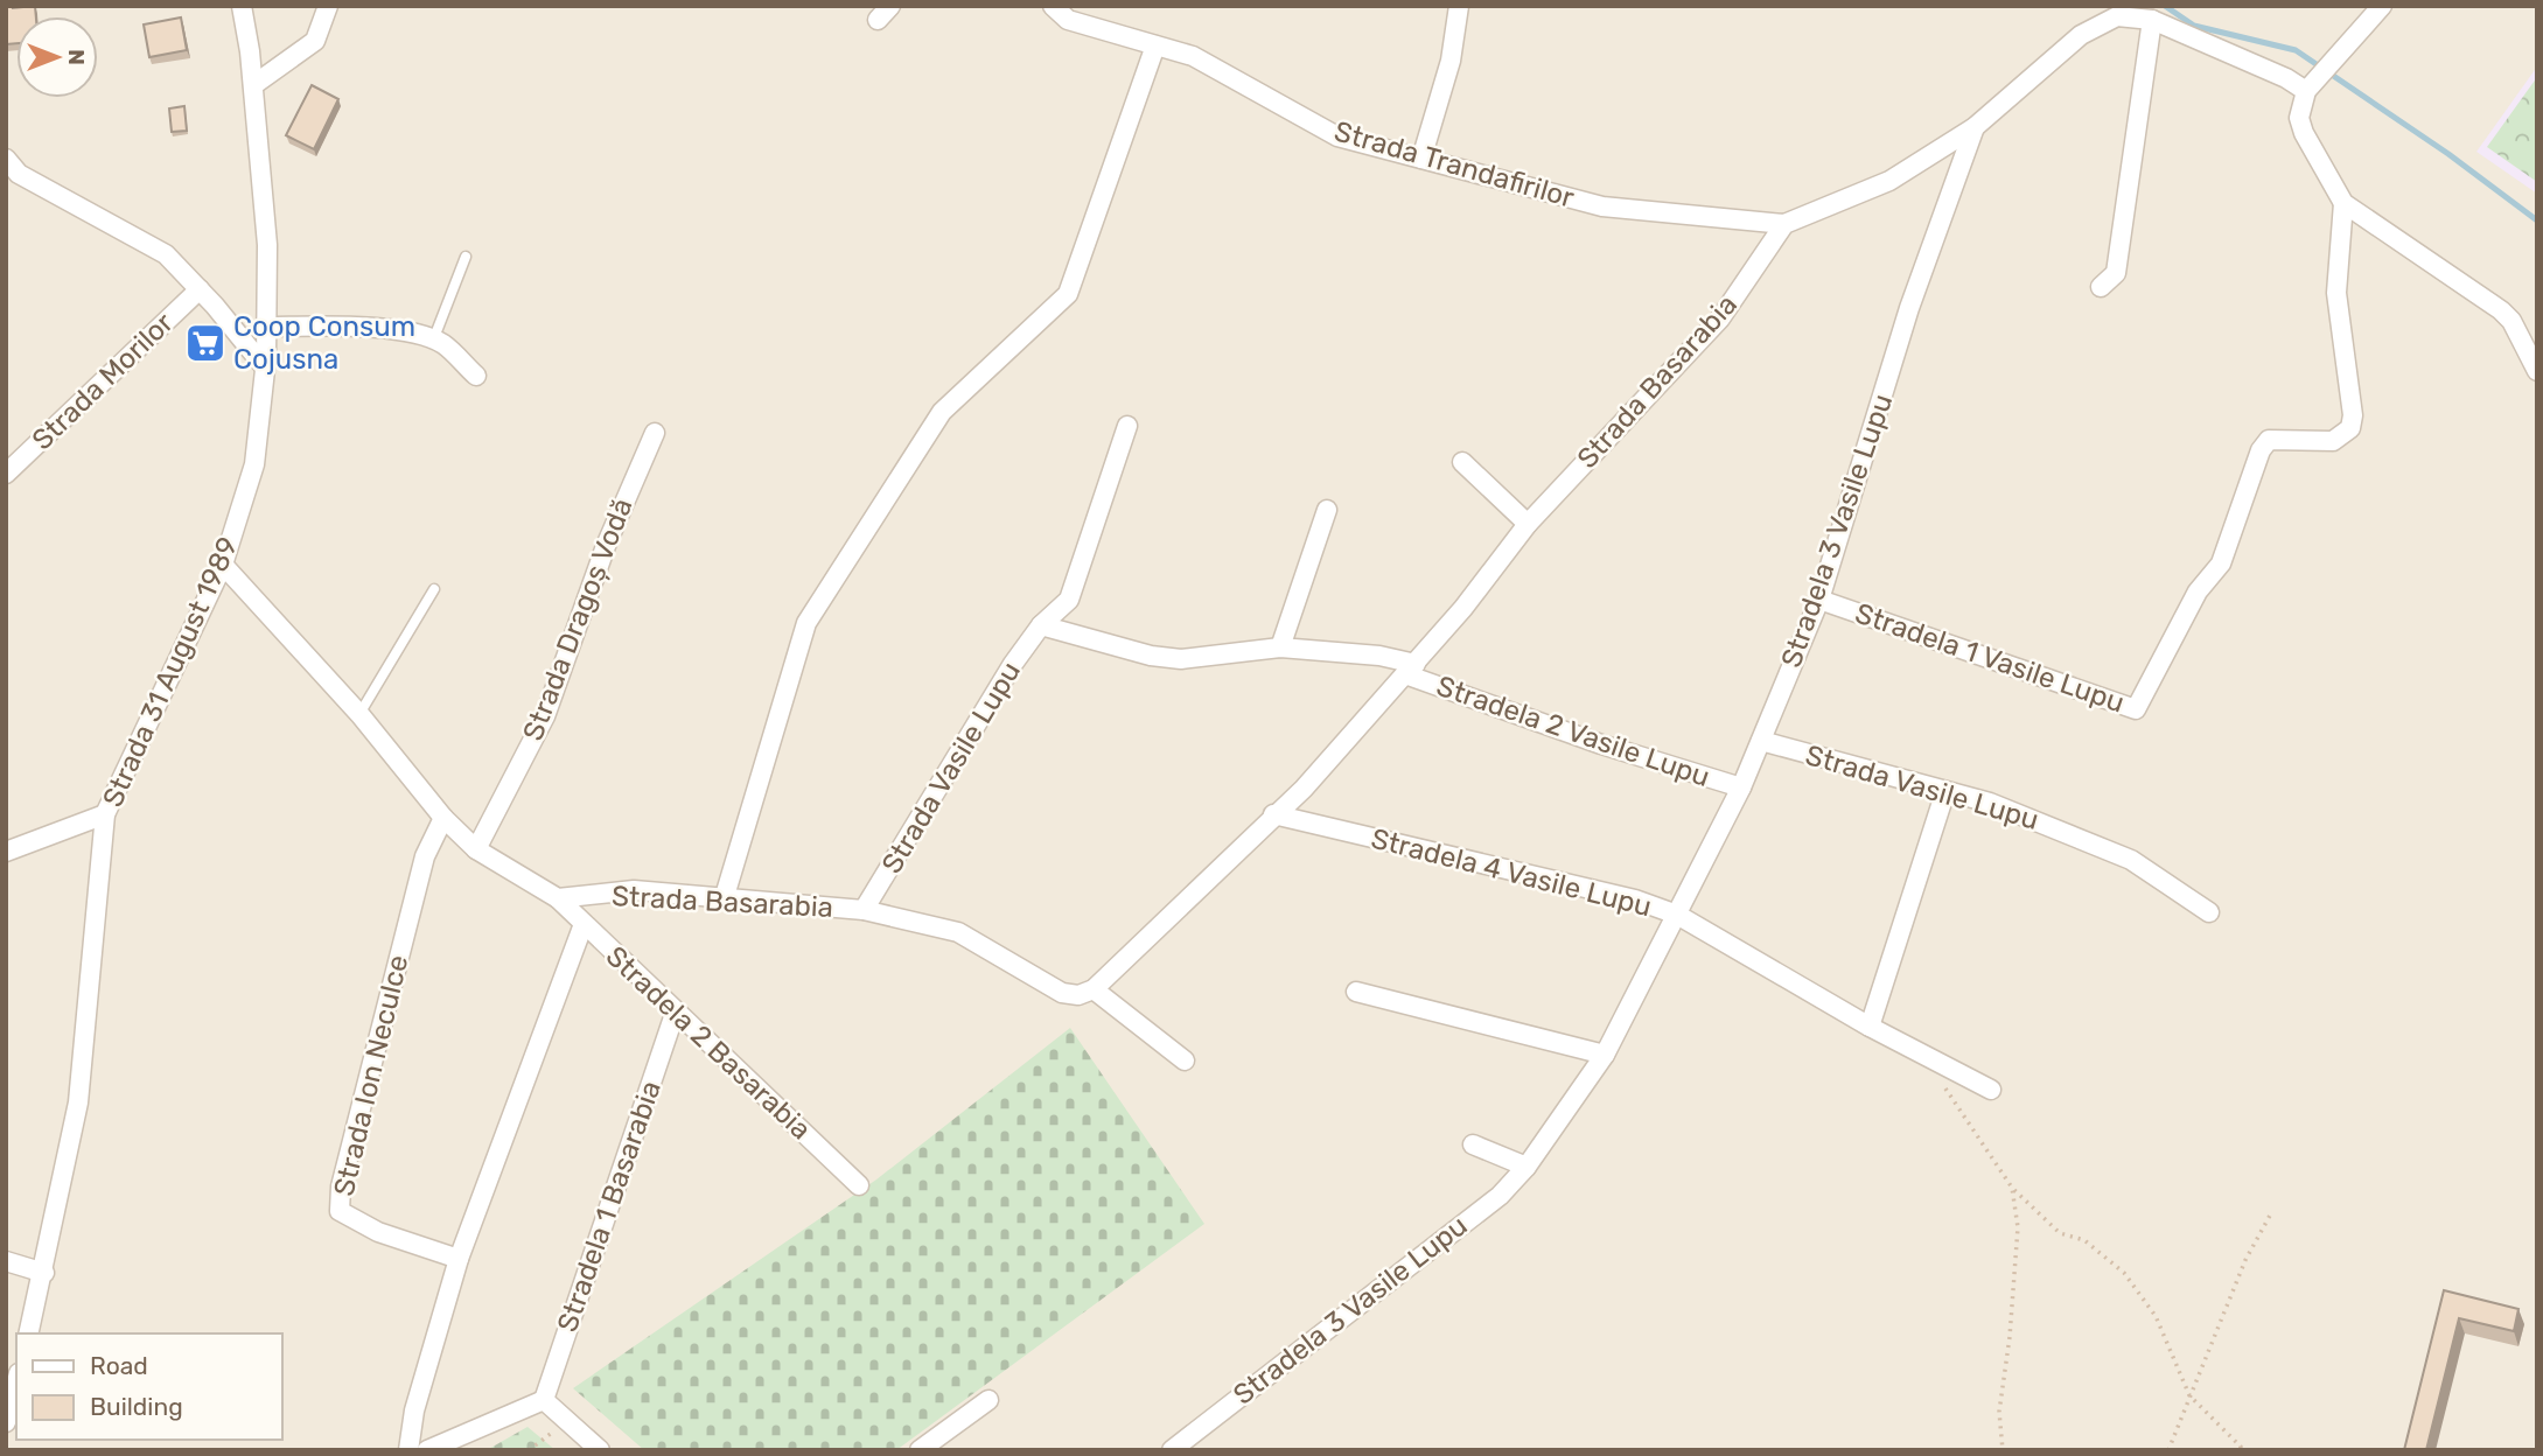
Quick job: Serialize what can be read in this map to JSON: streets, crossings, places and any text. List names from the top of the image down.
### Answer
{
  "streets": {
    "street": [
      "Strada Trandafirilor",
      "Strada Morilor",
      "Strada Basarabia",
      "Stradela 3 Vasile Lupu",
      "Strada Dragoș Vodă",
      "Stradela 1 Vasile Lupu",
      "Strada 31 August 1989",
      "Stradela 2 Vasile Lupu",
      "Strada Vasile Lupu",
      "Stradela 4 Vasile Lupu",
      "Stradela 2 Basarabia",
      "Strada Ion Neculce",
      "Stradela 1 Basarabia"
    ]
  },
  "crossings": [
    ["Strada Trandafirilor", "Strada Basarabia"],
    ["Strada Morilor", "Strada 31 August 1989"],
    ["Strada Basarabia", "Stradela 2 Vasile Lupu"],
    ["Strada Basarabia", "Strada Vasile Lupu"],
    ["Strada Basarabia", "Stradela 4 Vasile Lupu"],
    ["Strada Basarabia", "Stradela 2 Basarabia"],
    ["Stradela 3 Vasile Lupu", "Stradela 1 Vasile Lupu"],
    ["Stradela 3 Vasile Lupu", "Stradela 2 Vasile Lupu"],
    ["Stradela 3 Vasile Lupu", "Strada Vasile Lupu"],
    ["Stradela 3 Vasile Lupu", "Stradela 4 Vasile Lupu"],
    ["Stradela 2 Basarabia", "Stradela 1 Basarabia"]
  ],
  "places": {
    "supermarket": ["Coop Consum Cojusna"]
  },
  "legend": ["Road", "Building"],
  "north": "right"
}
